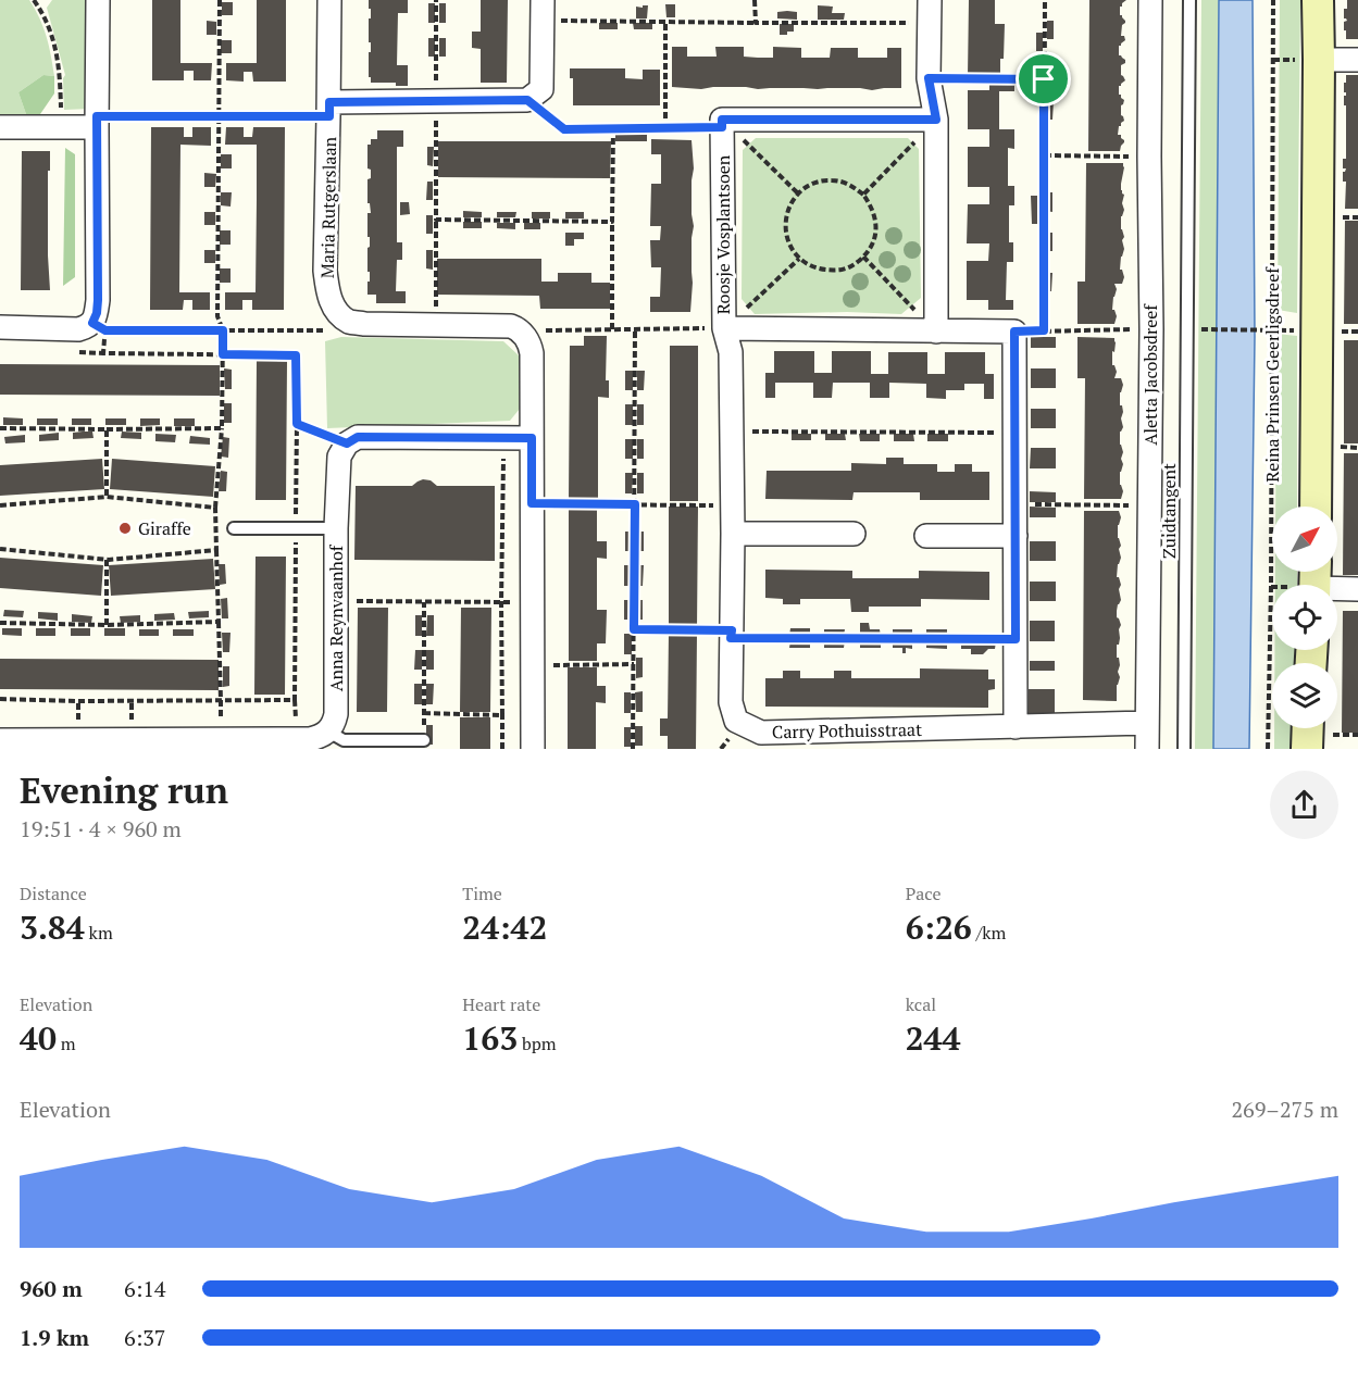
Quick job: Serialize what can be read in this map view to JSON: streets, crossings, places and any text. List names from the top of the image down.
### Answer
{
  "streets": {
    "street": [
      "Maria Rutgerslaan",
      "Roosje Vosplantsoen",
      "Aletta Jacobsdreef",
      "Anna Reynvaanhof",
      "Carry Pothuisstraat"
    ],
    "lane": ["Zuidtangent"],
    "path": ["Reina Prinsen Geerligsdreef"]
  },
  "crossings": [
    ["Roosje Vosplantsoen", "Carry Pothuisstraat"],
    ["Aletta Jacobsdreef", "Carry Pothuisstraat"]
  ],
  "places": ["Giraffe"],
  "north": "top right",
  "page": {
    "heading": ["Evening run", "19:51 · 4 × 960 m"],
    "stats": [
      ["Distance", "3.84 km"],
      ["Time", "24:42"],
      ["Pace", "6:26 /km"],
      ["Elevation", "40 m"],
      ["Heart rate", "163 bpm"],
      ["kcal", "244"]
    ],
    "chart": ["Elevation", "269–275 m"],
    "list": [
      {
        "name": "960 m",
        "note": "6:14"
      },
      {
        "name": "1.9 km",
        "note": "6:37"
      }
    ]
  }
}
